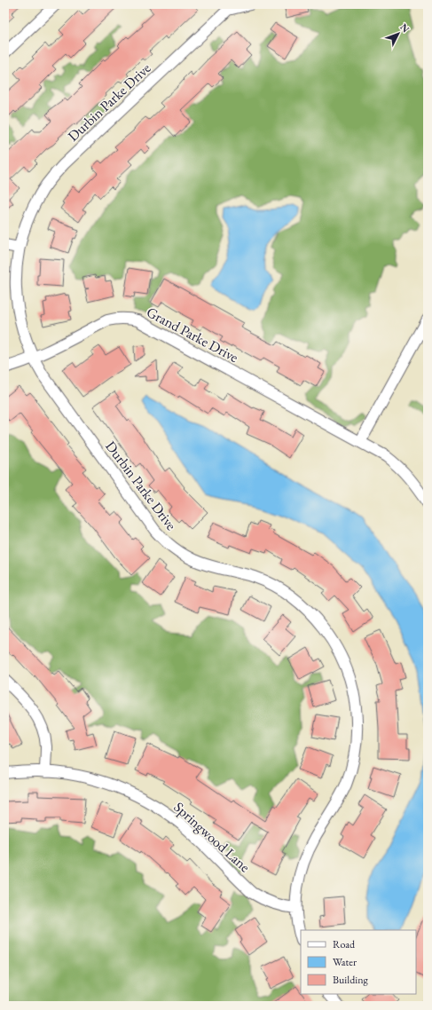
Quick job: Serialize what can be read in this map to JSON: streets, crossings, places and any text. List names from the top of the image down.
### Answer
{
  "streets": {
    "street": ["Durbin Parke Drive", "Grand Parke Drive", "Springwood Lane"]
  },
  "crossings": [
    ["Durbin Parke Drive", "Grand Parke Drive"],
    ["Durbin Parke Drive", "Springwood Lane"]
  ],
  "legend": ["Road", "Water", "Building"],
  "north": "top right"
}
